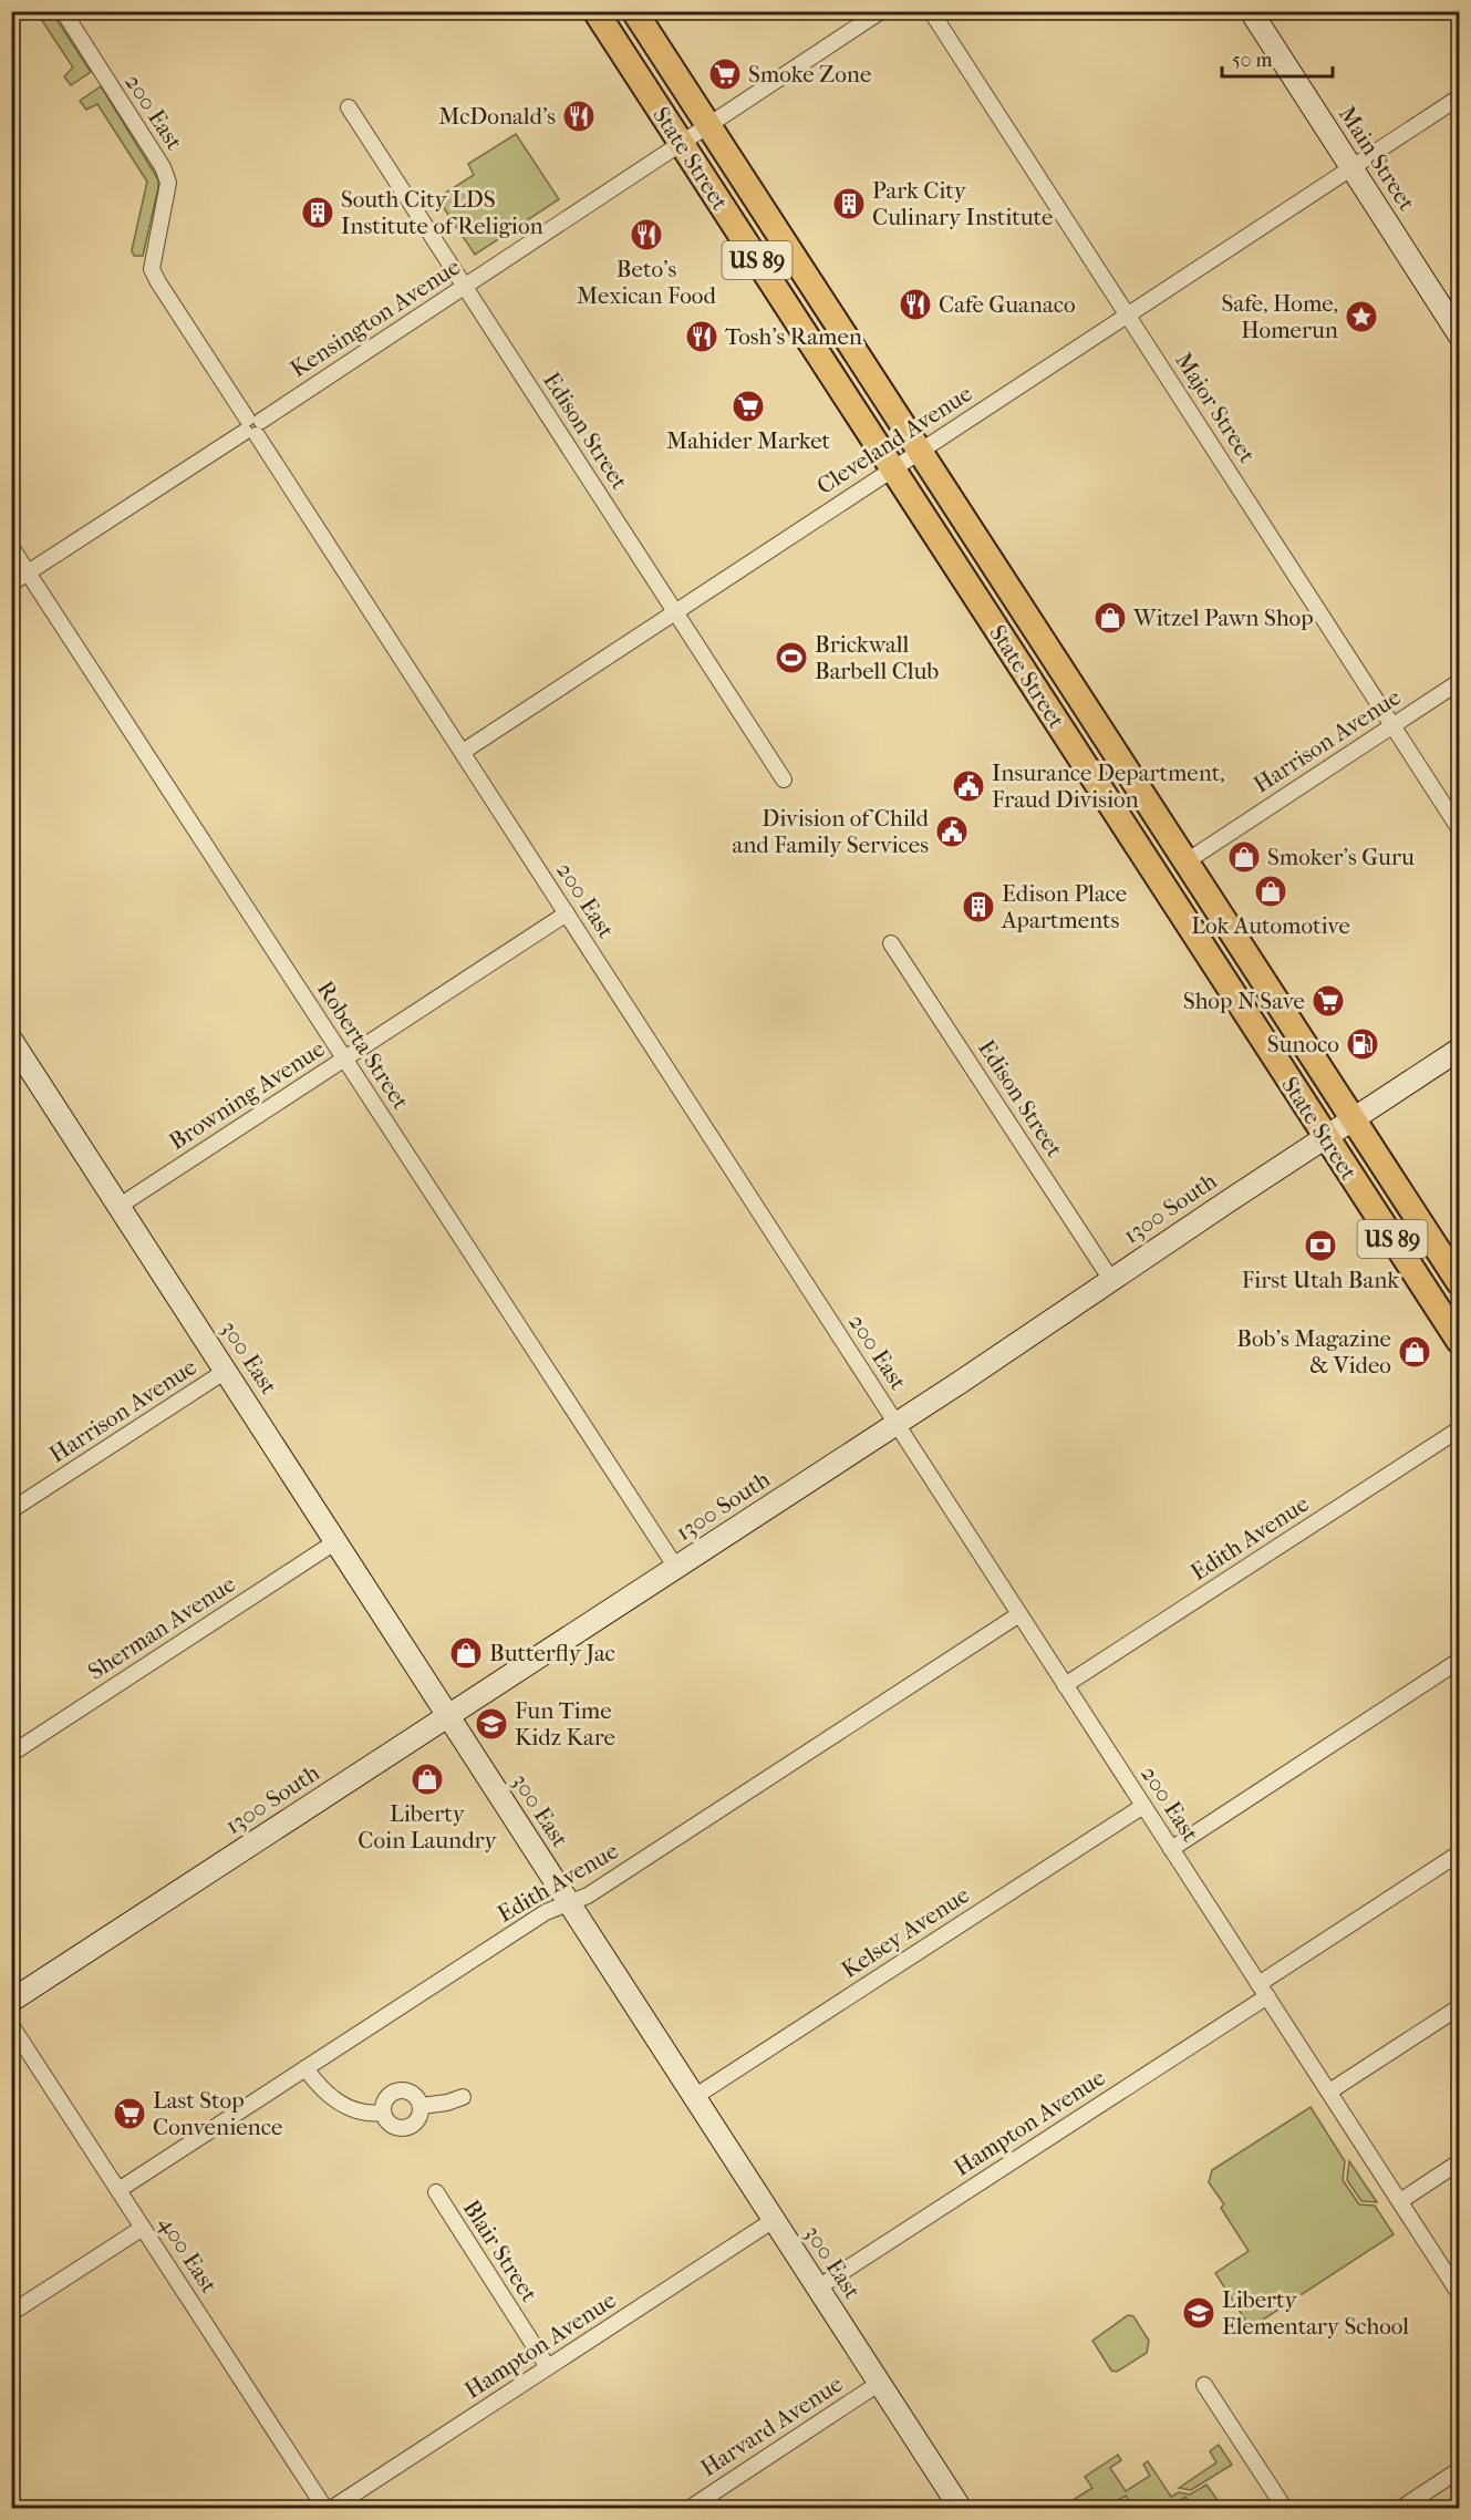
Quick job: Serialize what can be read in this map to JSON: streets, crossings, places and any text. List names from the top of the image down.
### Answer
{
  "streets": {
    "main road": ["State Street", "US 89"],
    "street": [
      "200 East",
      "Main Street",
      "Kensington Avenue",
      "Major Street",
      "Edison Street",
      "Cleveland Avenue",
      "Harrison Avenue",
      "Roberta Street",
      "Browning Avenue",
      "1300 South",
      "300 East",
      "Edith Avenue",
      "Sherman Avenue",
      "Kelsey Avenue",
      "Hampton Avenue",
      "Blair Street",
      "400 East",
      "Harvard Avenue"
    ]
  },
  "crossings": [
    ["200 East", "Kensington Avenue"],
    ["200 East", "Cleveland Avenue"],
    ["200 East", "Browning Avenue"],
    ["200 East", "1300 South"],
    ["200 East", "Edith Avenue"],
    ["200 East", "Kelsey Avenue"],
    ["200 East", "Hampton Avenue"],
    ["State Street", "Kensington Avenue"],
    ["State Street", "Cleveland Avenue"],
    ["State Street", "Harrison Avenue"],
    ["State Street", "1300 South"],
    ["Main Street", "Cleveland Avenue"],
    ["Kensington Avenue", "Edison Street"],
    ["Kensington Avenue", "Roberta Street"],
    ["Major Street", "Cleveland Avenue"],
    ["Major Street", "Harrison Avenue"],
    ["Edison Street", "Cleveland Avenue"],
    ["Edison Street", "1300 South"],
    ["Harrison Avenue", "300 East"],
    ["Roberta Street", "Browning Avenue"],
    ["Roberta Street", "1300 South"],
    ["Browning Avenue", "300 East"],
    ["1300 South", "300 East"],
    ["300 East", "Edith Avenue"],
    ["300 East", "Sherman Avenue"],
    ["300 East", "Kelsey Avenue"],
    ["300 East", "Hampton Avenue"],
    ["300 East", "Harvard Avenue"],
    ["Edith Avenue", "400 East"],
    ["Hampton Avenue", "Blair Street"]
  ],
  "places": {
    "supermarket": [
      "Smoke Zone",
      "Mahider Market",
      "Shop N Save",
      "Last Stop Convenience"
    ],
    "restaurant": [
      "McDonald's",
      "Beto's Mexican Food",
      "Cafe Guanaco",
      "Tosh's Ramen"
    ],
    "building": ["Park City Culinary Institute", "South City LDS Institute of Religion", "Edison Place Apartments"],
    "place": ["Safe, Home, Homerun"],
    "shop": [
      "Witzel Pawn Shop",
      "Smoker's Guru",
      "Lok Automotive",
      "Bob's Magazine & Video",
      "Butterfly Jac",
      "Liberty Coin Laundry"
    ],
    "sports": ["Brickwall Barbell Club"],
    "public building": ["Insurance Department, Fraud Division", "Division of Child and Family Services"],
    "fuel station": ["Sunoco"],
    "bank": ["First Utah Bank"],
    "school or university": ["Fun Time Kidz Kare", "Liberty Elementary School"]
  },
  "scale_bar": "50 m"
}
